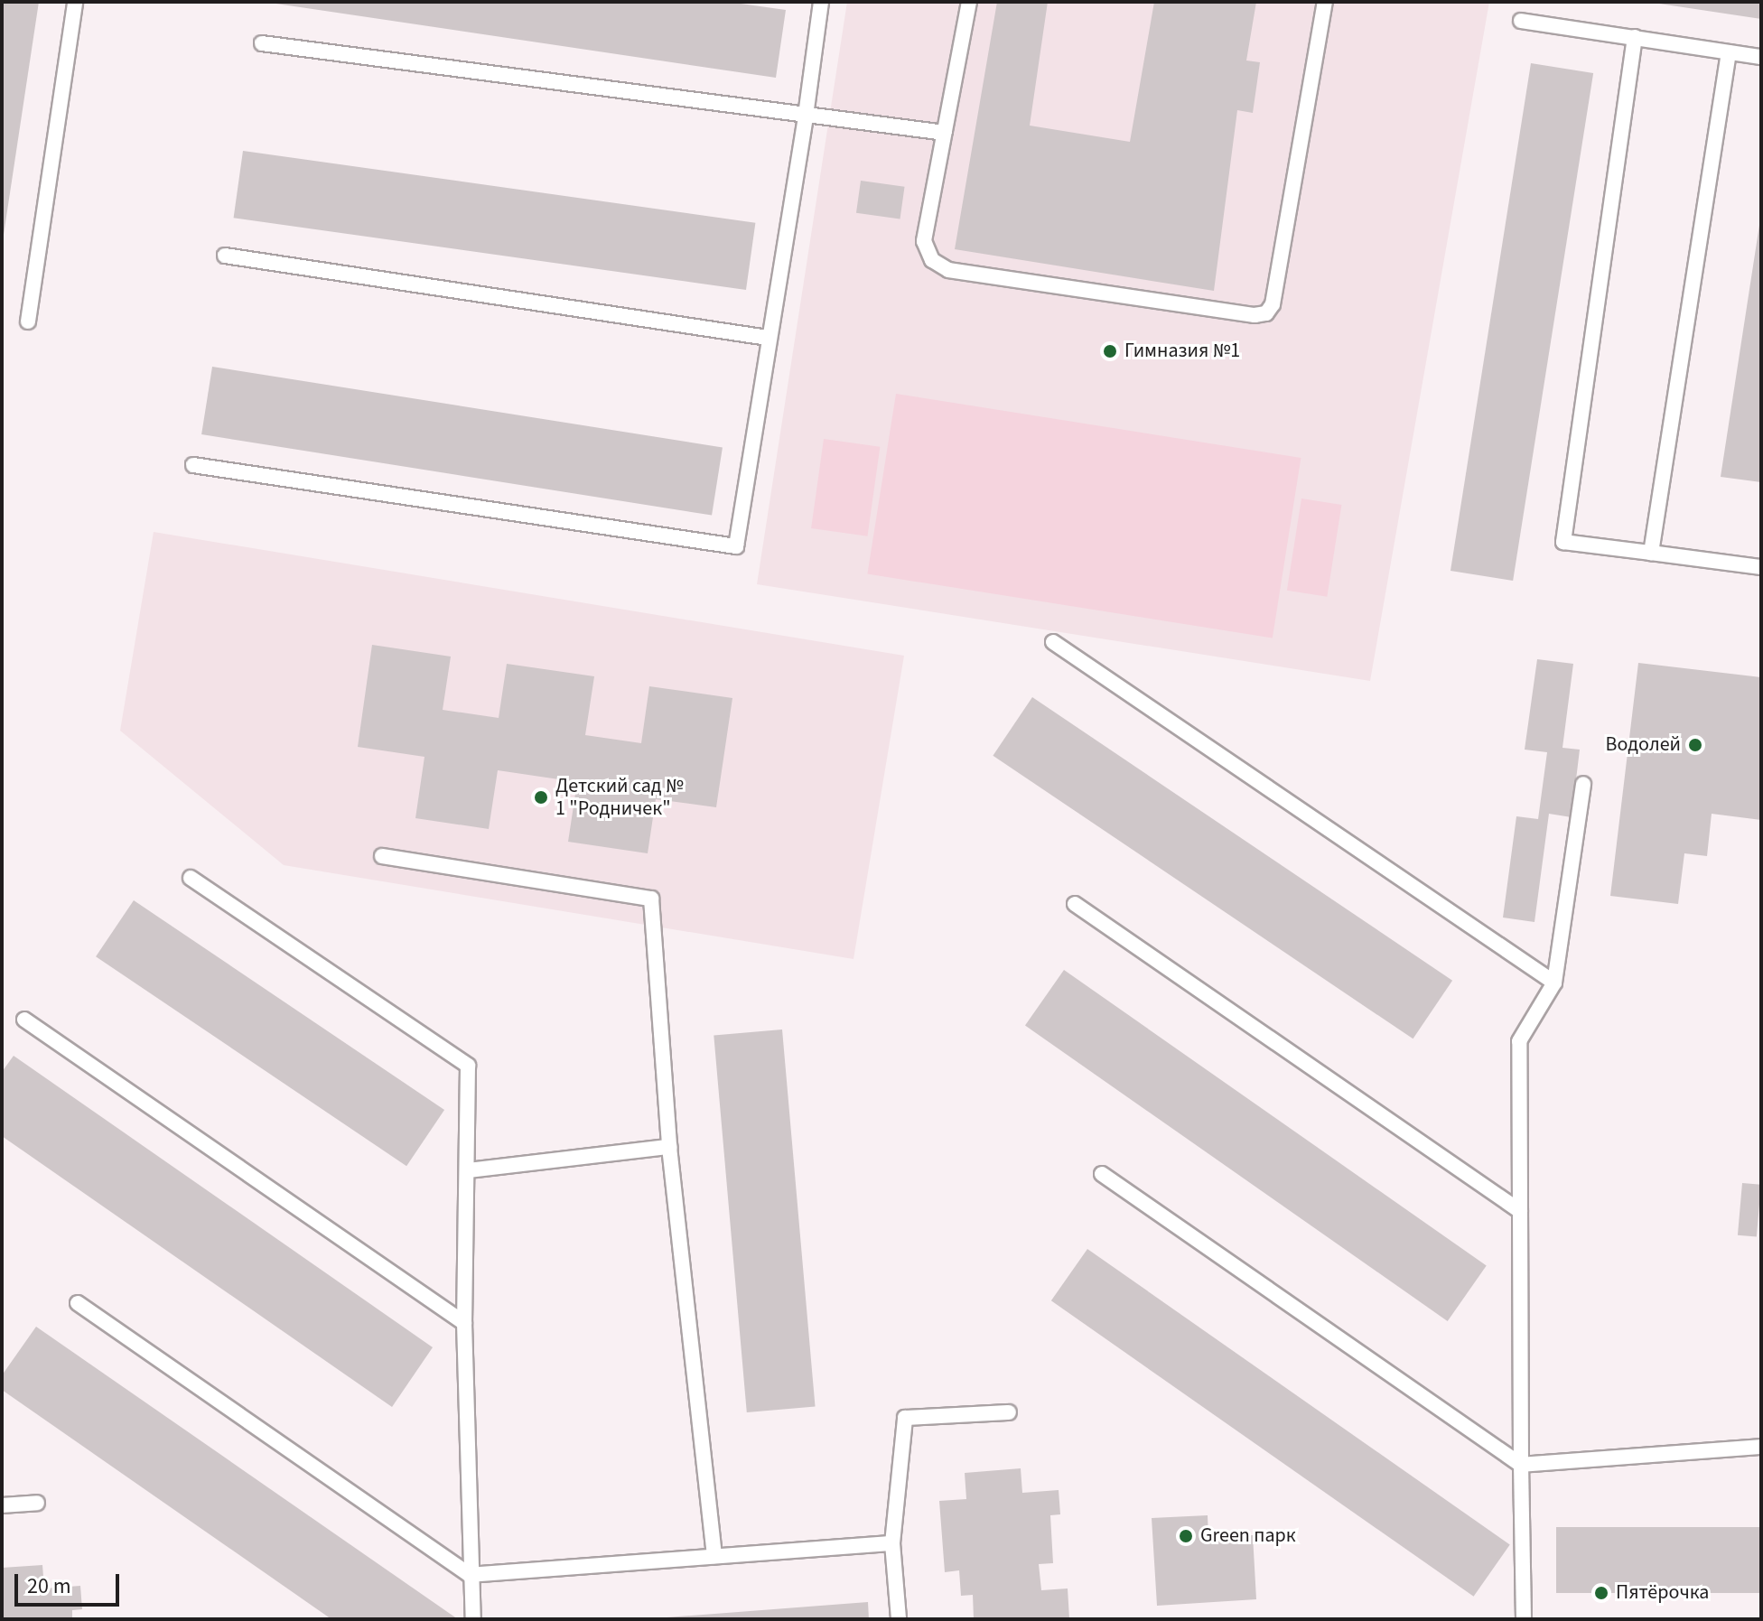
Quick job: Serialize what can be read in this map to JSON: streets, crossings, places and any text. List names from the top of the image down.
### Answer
{
  "places": [
    "Гимназия №1",
    "Водолей",
    "Детский сад № 1 \"Родничек\"",
    "Green парк",
    "Пятёрочка"
  ],
  "scale_bar": "20 m"
}
